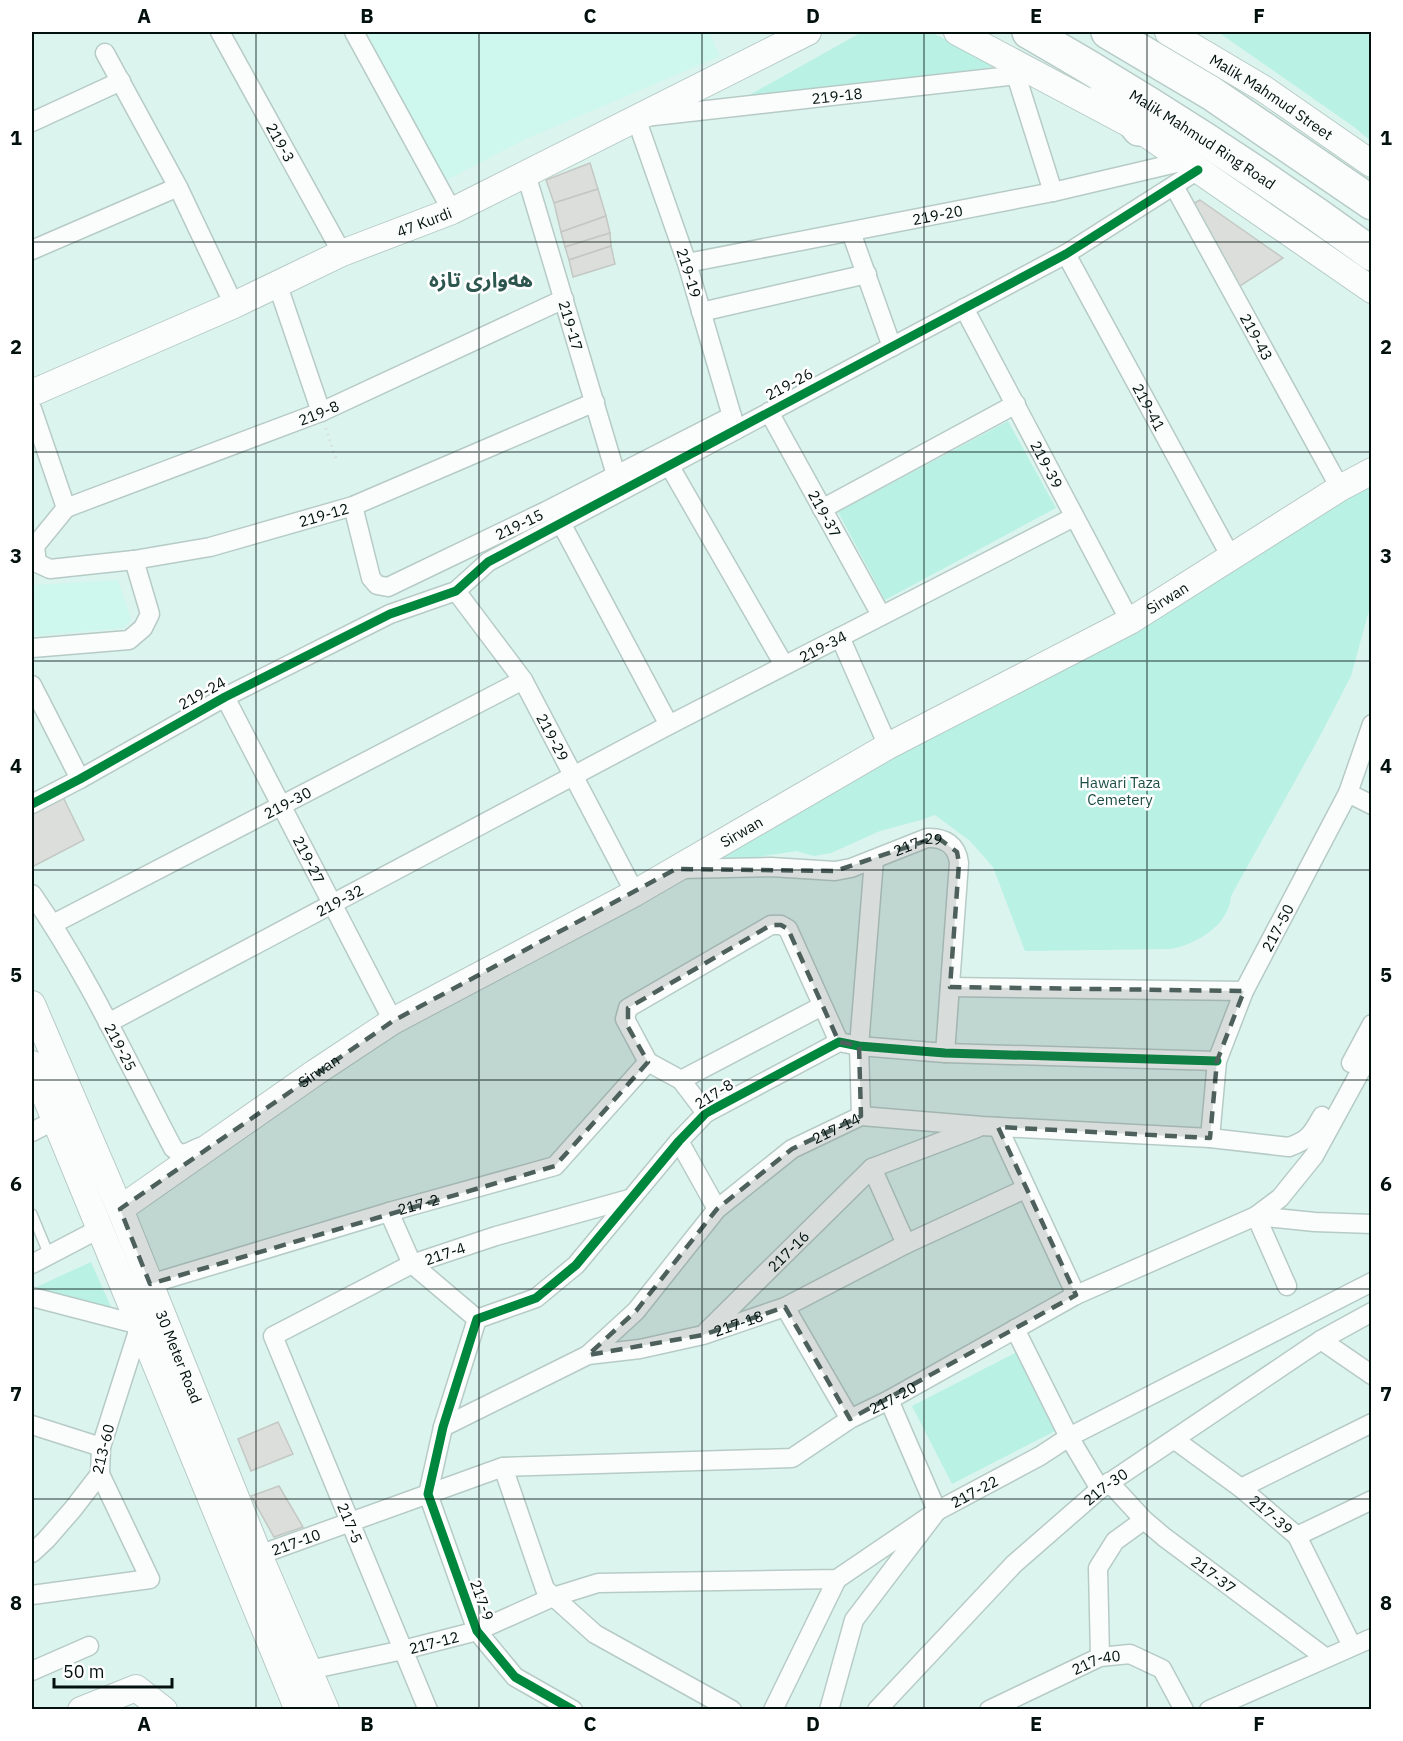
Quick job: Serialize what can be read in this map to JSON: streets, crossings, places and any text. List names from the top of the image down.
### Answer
{
  "streets": {
    "highway": ["Malik Mahmud Ring Road"],
    "main road": [
      "Malik Mahmud Street",
      "47 Kurdi",
      "Sirwan",
      "30 Meter Road"
    ],
    "street": [
      "219-18",
      "219-3",
      "219-20",
      "219-19",
      "219-17",
      "219-43",
      "219-26",
      "219-41",
      "219-8",
      "219-39",
      "219-37",
      "219-12",
      "219-15",
      "219-34",
      "219-24",
      "219-29",
      "219-30",
      "217-29",
      "219-27",
      "219-32",
      "217-50",
      "219-25",
      "217-8",
      "217-14",
      "217-2",
      "217-16",
      "217-4",
      "217-18",
      "217-20",
      "213-60",
      "217-30",
      "217-22",
      "217-39",
      "217-5",
      "217-10",
      "217-37",
      "217-9",
      "217-12",
      "217-40"
    ]
  },
  "crossings": [
    ["219-18", "47 Kurdi"],
    ["219-18", "219-19"],
    ["219-3", "47 Kurdi"],
    ["219-20", "219-19"],
    ["219-20", "219-26"],
    ["47 Kurdi", "219-19"],
    ["47 Kurdi", "219-17"],
    ["219-19", "219-26"],
    ["219-19", "219-15"],
    ["219-17", "219-8"],
    ["219-17", "219-12"],
    ["219-17", "219-15"],
    ["219-43", "219-26"],
    ["219-43", "Sirwan"],
    ["219-26", "219-41"],
    ["219-26", "219-39"],
    ["219-26", "219-37"],
    ["219-26", "219-15"],
    ["219-26", "219-24"],
    ["219-26", "219-29"],
    ["219-41", "Sirwan"],
    ["219-8", "219-12"],
    ["219-39", "Sirwan"],
    ["219-39", "219-34"],
    ["219-37", "219-34"],
    ["219-12", "219-15"],
    ["Sirwan", "219-29"],
    ["Sirwan", "217-29"],
    ["Sirwan", "219-27"],
    ["Sirwan", "219-25"],
    ["Sirwan", "30 Meter Road"],
    ["219-34", "219-29"],
    ["219-34", "219-32"],
    ["219-24", "219-27"],
    ["219-29", "219-30"],
    ["219-29", "219-32"],
    ["219-30", "219-27"],
    ["219-30", "219-25"],
    ["219-27", "219-32"],
    ["219-32", "219-25"],
    ["217-50", "217-14"],
    ["217-8", "217-4"],
    ["217-14", "217-18"],
    ["217-2", "30 Meter Road"],
    ["217-16", "217-18"],
    ["217-4", "217-5"],
    ["30 Meter Road", "213-60"],
    ["30 Meter Road", "217-10"],
    ["30 Meter Road", "217-12"],
    ["217-20", "217-10"],
    ["217-20", "217-37"],
    ["217-30", "217-39"],
    ["217-30", "217-37"],
    ["217-22", "217-37"],
    ["217-5", "217-10"],
    ["217-5", "217-12"],
    ["217-10", "217-9"],
    ["217-9", "217-12"]
  ],
  "districts": ["هەواری تازە"],
  "parks": ["Hawari Taza Cemetery"],
  "scale_bar": "50 m",
  "grid": {
    "columns": [
      "A",
      "B",
      "C",
      "D",
      "E",
      "F"
    ],
    "rows": [
      "1",
      "2",
      "3",
      "4",
      "5",
      "6",
      "7",
      "8"
    ]
  }
}
